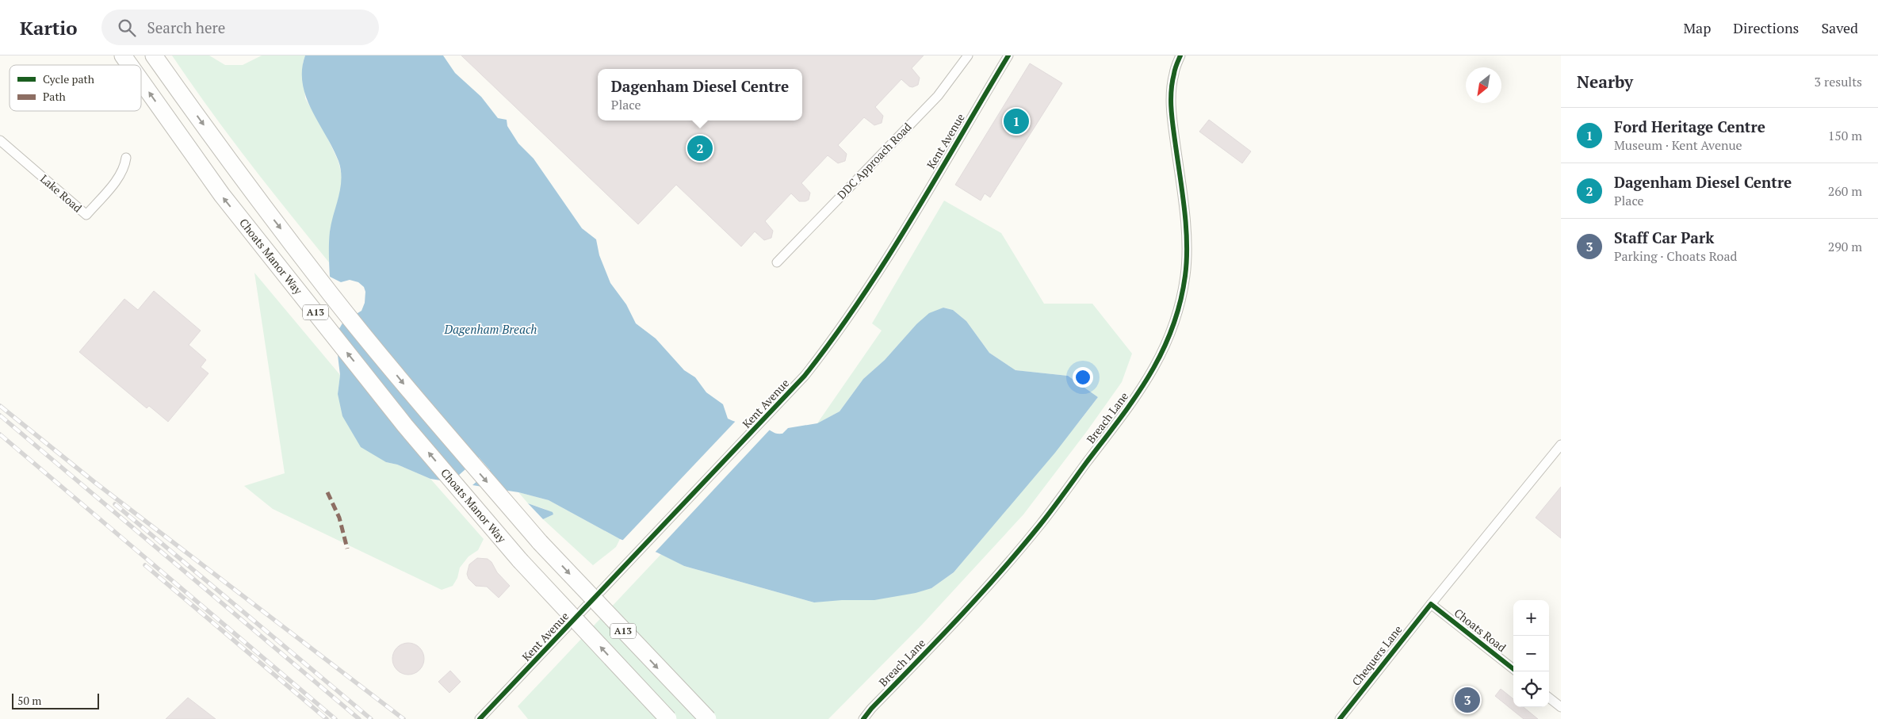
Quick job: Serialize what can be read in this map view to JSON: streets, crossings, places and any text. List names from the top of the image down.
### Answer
{
  "streets": {
    "highway": ["Choats Manor Way", "A13"],
    "street": [
      "Kent Avenue",
      "DDC Approach Road",
      "Lake Road",
      "Breach Lane",
      "Choats Road",
      "Chequers Lane"
    ]
  },
  "crossings": [
    ["Choats Road", "Chequers Lane"]
  ],
  "water": ["Dagenham Breach"],
  "legend": ["Cycle path", "Path"],
  "scale_bar": "50 m",
  "north": "bottom left",
  "page": {
    "header": "Kartio",
    "search": "Search here",
    "nav": ["Map", "Directions", "Saved"],
    "heading": ["Nearby", "3 results"],
    "popup": ["Dagenham Diesel Centre", "Place"],
    "pins": ["1", "2", "3"],
    "list": [
      {
        "mark": "1",
        "name": "Ford Heritage Centre",
        "note": "Museum · Kent Avenue",
        "value": "150 m"
      },
      {
        "mark": "2",
        "name": "Dagenham Diesel Centre",
        "note": "Place",
        "value": "260 m"
      },
      {
        "mark": "3",
        "name": "Staff Car Park",
        "note": "Parking · Choats Road",
        "value": "290 m"
      }
    ],
    "map_buttons": ["+", "−"],
    "scale": "50 m"
  }
}
